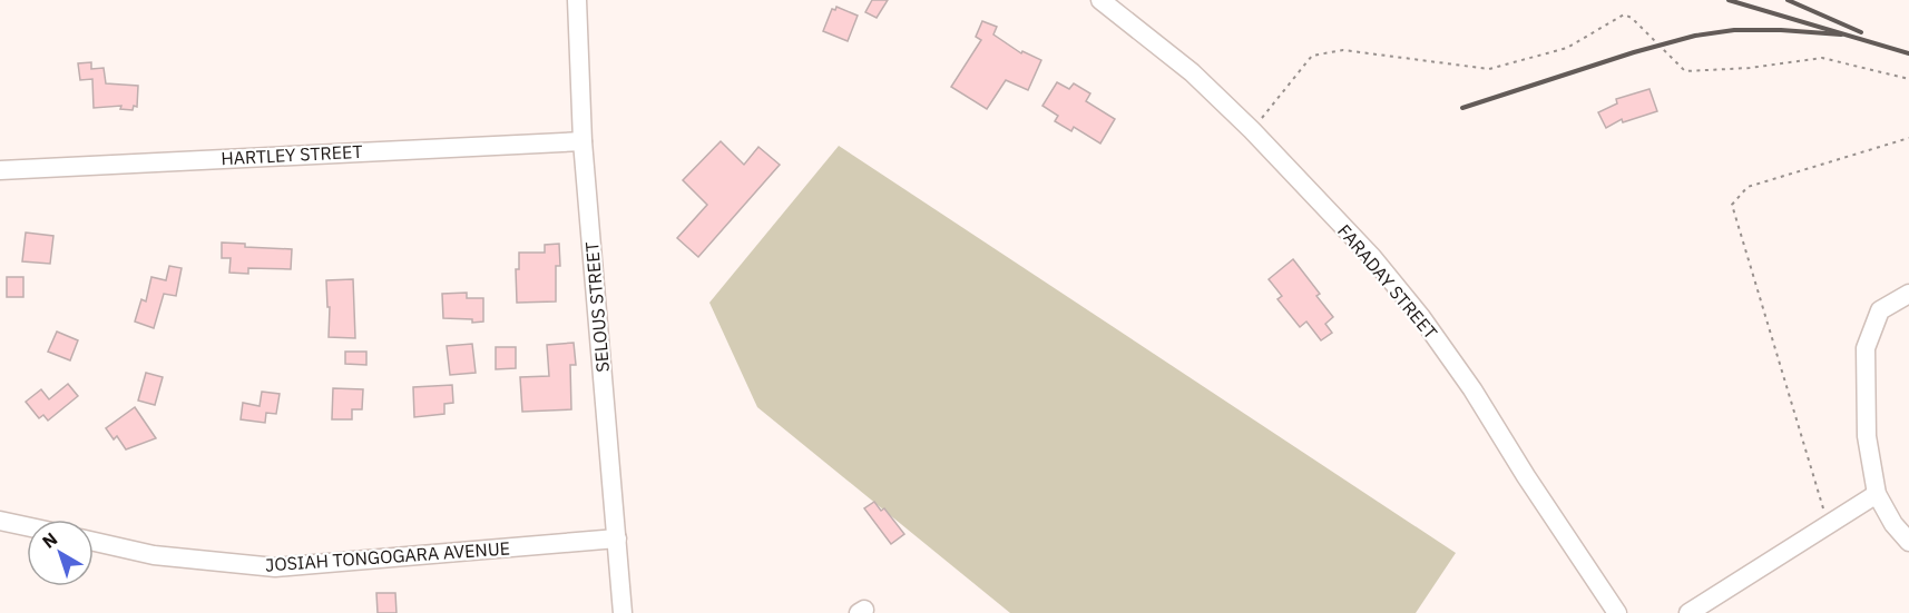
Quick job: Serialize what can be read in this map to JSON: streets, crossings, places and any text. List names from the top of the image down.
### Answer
{
  "streets": {
    "street": [
      "HARTLEY STREET",
      "FARADAY STREET",
      "SELOUS STREET",
      "JOSIAH TONGOGARA AVENUE"
    ]
  },
  "crossings": [
    ["HARTLEY STREET", "SELOUS STREET"],
    ["SELOUS STREET", "JOSIAH TONGOGARA AVENUE"]
  ],
  "north": "top left"
}
